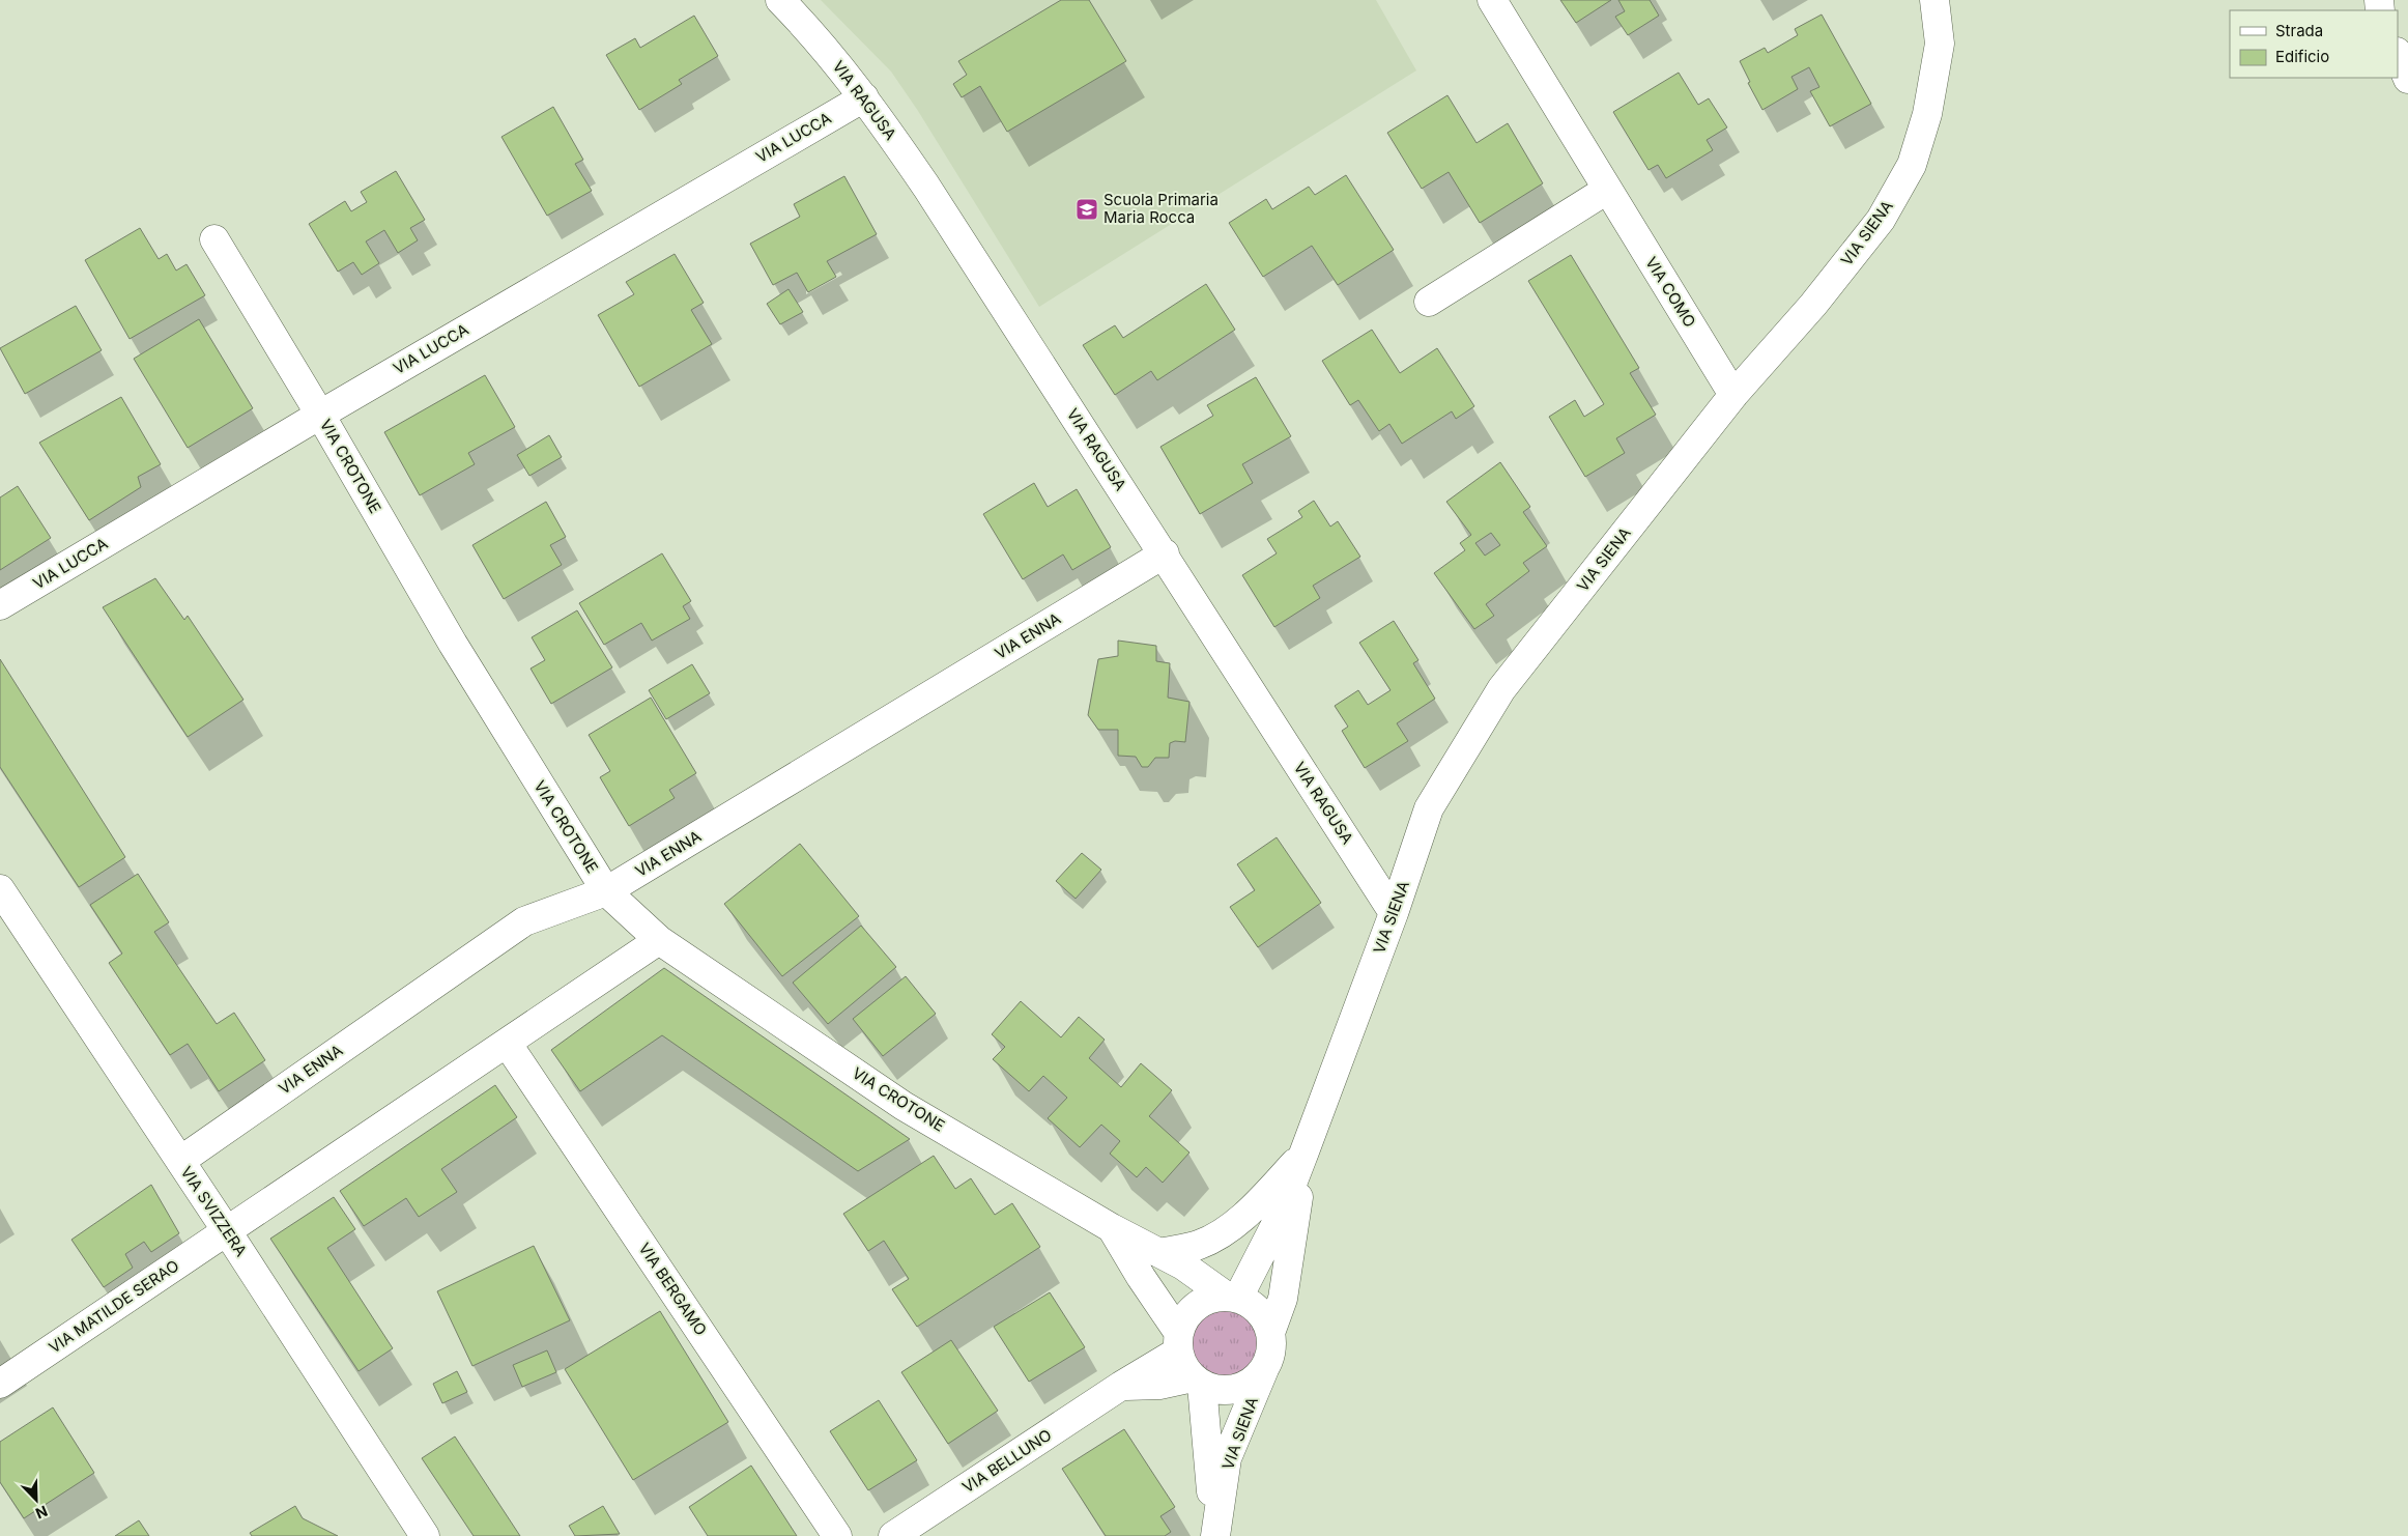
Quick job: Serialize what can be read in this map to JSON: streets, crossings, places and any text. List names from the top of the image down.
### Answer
{
  "streets": {
    "street": [
      "VIA RAGUSA",
      "VIA LUCCA",
      "VIA SIENA",
      "VIA COMO",
      "VIA CROTONE",
      "VIA ENNA",
      "VIA SVIZZERA",
      "VIA BERGAMO",
      "VIA MATILDE SERAO",
      "VIA BELLUNO"
    ]
  },
  "crossings": [
    ["VIA RAGUSA", "VIA LUCCA"],
    ["VIA RAGUSA", "VIA SIENA"],
    ["VIA RAGUSA", "VIA ENNA"],
    ["VIA LUCCA", "VIA CROTONE"],
    ["VIA SIENA", "VIA COMO"],
    ["VIA SIENA", "VIA CROTONE"],
    ["VIA SIENA", "VIA BELLUNO"],
    ["VIA CROTONE", "VIA ENNA"],
    ["VIA CROTONE", "VIA BELLUNO"],
    ["VIA ENNA", "VIA SVIZZERA"],
    ["VIA SVIZZERA", "VIA MATILDE SERAO"]
  ],
  "places": {
    "school or university": ["Scuola Primaria Maria Rocca"]
  },
  "legend": ["Strada", "Edificio"],
  "north": "bottom right"
}
